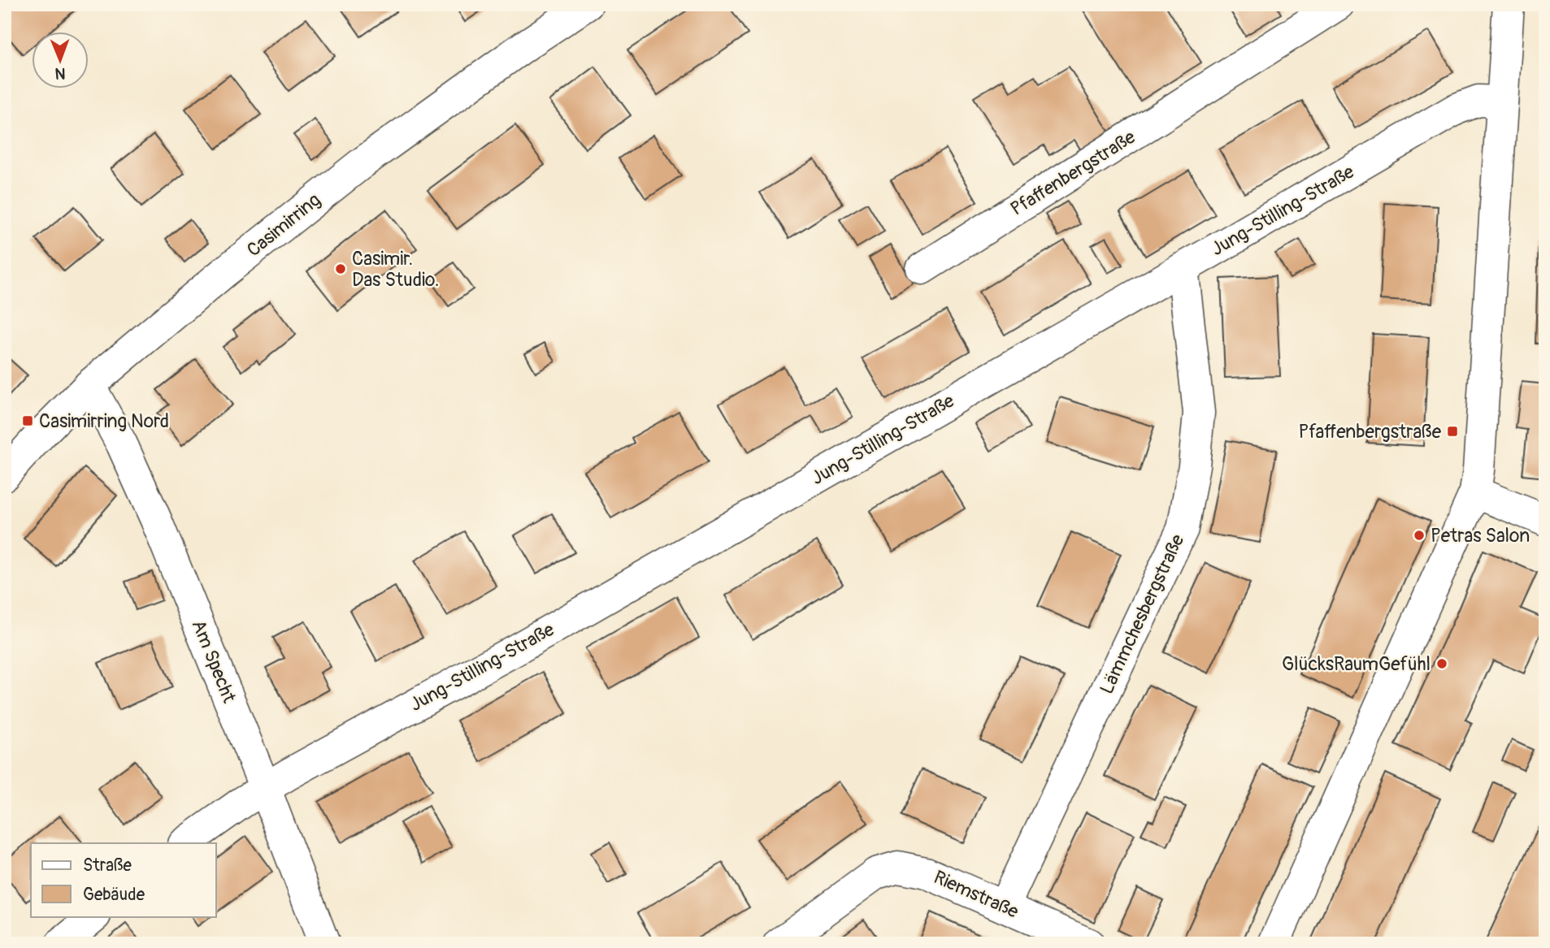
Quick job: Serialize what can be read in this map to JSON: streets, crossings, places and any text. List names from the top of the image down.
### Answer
{
  "streets": {
    "street": [
      "Pfaffenbergstraße",
      "Jung-Stilling-Straße",
      "Casimirring",
      "Lämmchesbergstraße",
      "Am Specht",
      "Riemstraße"
    ]
  },
  "crossings": [
    ["Jung-Stilling-Straße", "Lämmchesbergstraße"],
    ["Jung-Stilling-Straße", "Am Specht"],
    ["Casimirring", "Am Specht"],
    ["Lämmchesbergstraße", "Riemstraße"]
  ],
  "places": {
    "other": ["Casimir. Das Studio.", "Petras Salon", "GlücksRaumGefühl"],
    "transit": ["Casimirring Nord", "Pfaffenbergstraße"]
  },
  "legend": ["Straße", "Gebäude"],
  "north": "bottom"
}
